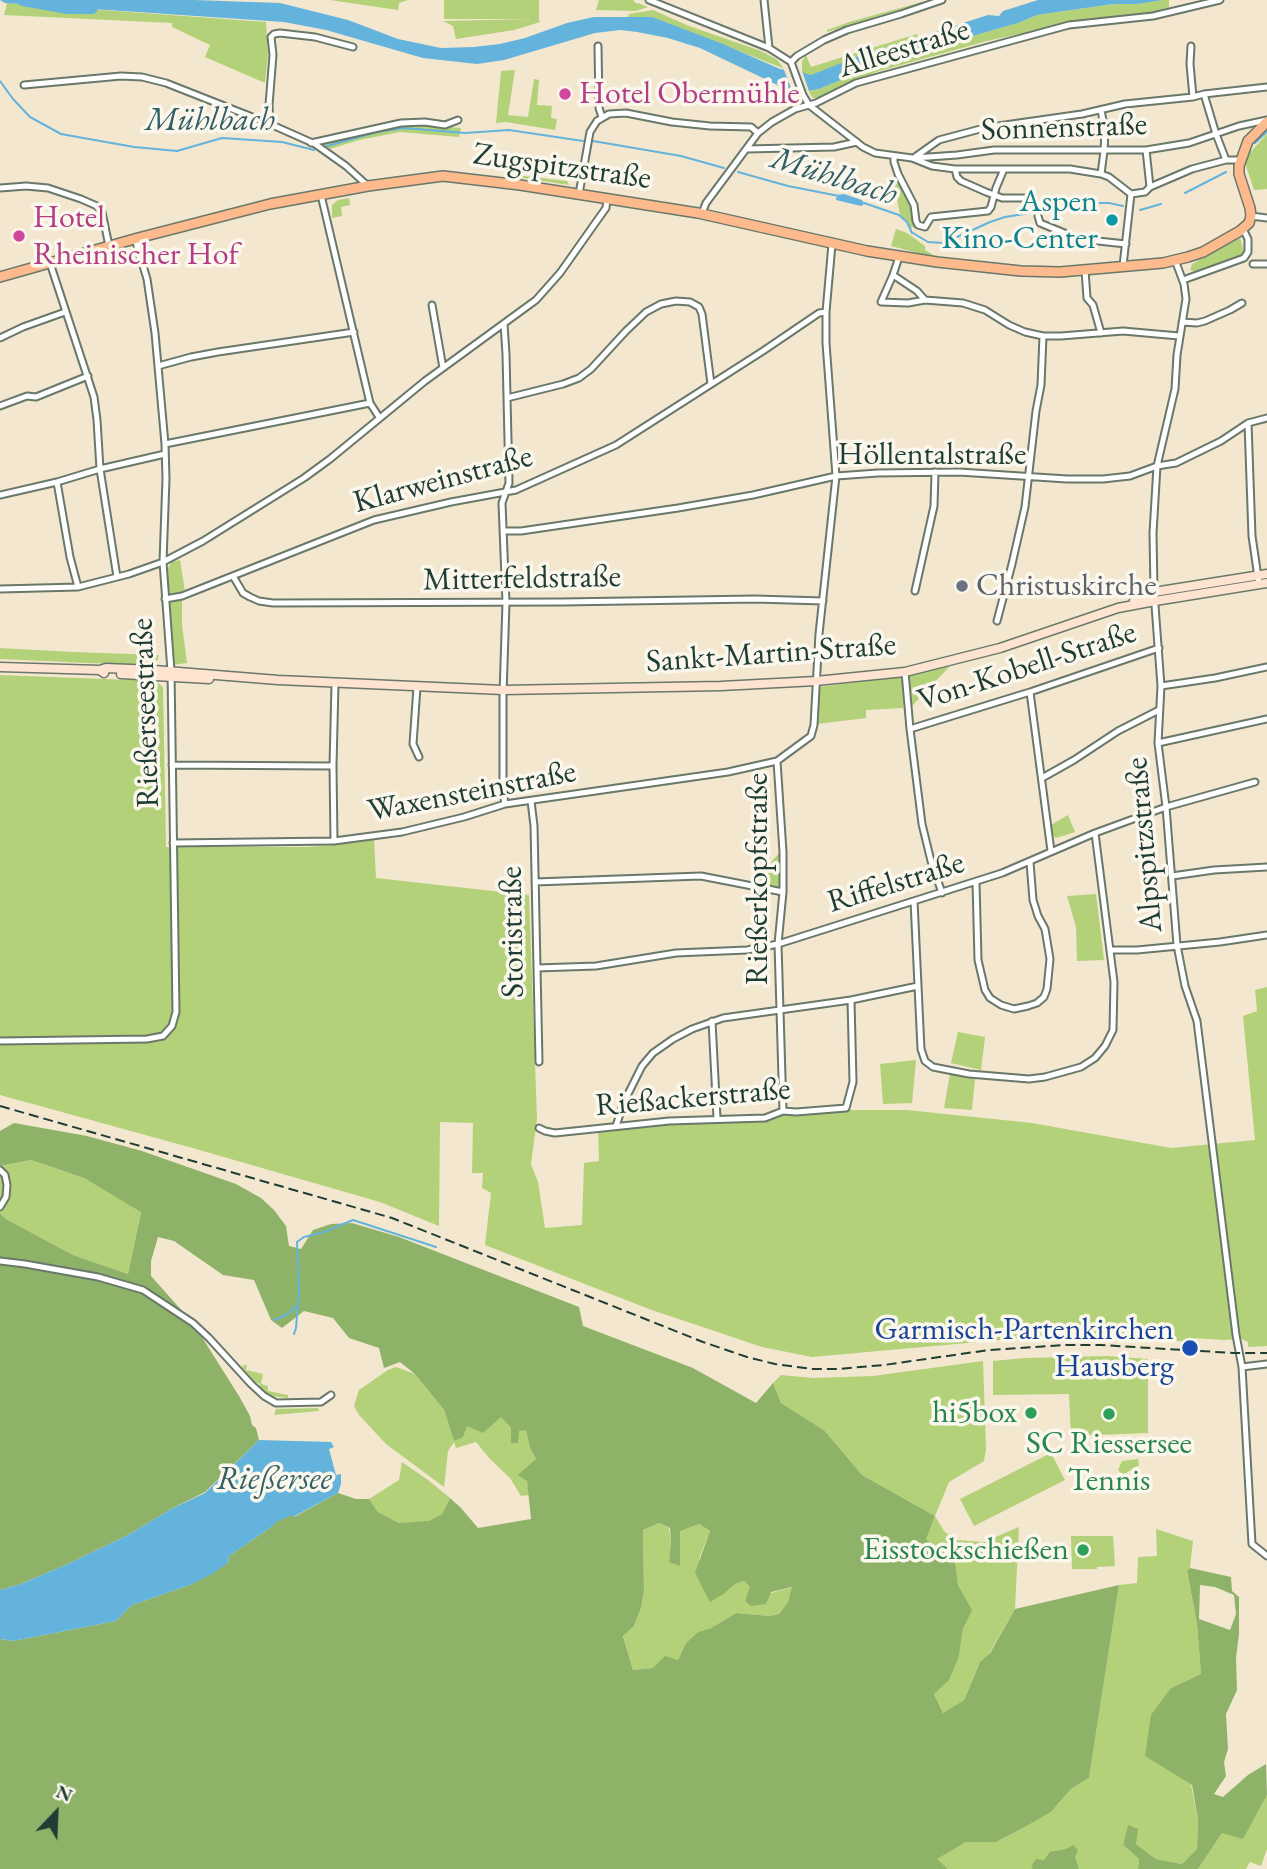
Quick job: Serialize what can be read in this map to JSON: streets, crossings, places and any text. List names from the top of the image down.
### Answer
{
  "streets": {
    "main road": ["Zugspitzstraße", "Sankt-Martin-Straße"],
    "street": [
      "Alleestraße",
      "Sonnenstraße",
      "Höllentalstraße",
      "Klarweinstraße",
      "Mitterfeldstraße",
      "Von-Kobell-Straße",
      "Rießerseestraße",
      "Waxensteinstraße",
      "Alpspitzstraße",
      "Rießerkopfstraße",
      "Riffelstraße",
      "Storistraße",
      "Rießackerstraße"
    ]
  },
  "crossings": [
    ["Alleestraße", "Zugspitzstraße"],
    ["Zugspitzstraße", "Rießerseestraße"],
    ["Zugspitzstraße", "Rießerkopfstraße"],
    ["Höllentalstraße", "Alpspitzstraße"],
    ["Höllentalstraße", "Rießerkopfstraße"],
    ["Klarweinstraße", "Mitterfeldstraße"],
    ["Klarweinstraße", "Rießerseestraße"],
    ["Klarweinstraße", "Rießerkopfstraße"],
    ["Mitterfeldstraße", "Rießerkopfstraße"],
    ["Sankt-Martin-Straße", "Rießerseestraße"],
    ["Sankt-Martin-Straße", "Alpspitzstraße"],
    ["Sankt-Martin-Straße", "Rießerkopfstraße"],
    ["Von-Kobell-Straße", "Alpspitzstraße"],
    ["Rießerseestraße", "Waxensteinstraße"],
    ["Waxensteinstraße", "Rießerkopfstraße"],
    ["Waxensteinstraße", "Storistraße"],
    ["Alpspitzstraße", "Riffelstraße"],
    ["Rießerkopfstraße", "Riffelstraße"],
    ["Rießerkopfstraße", "Rießackerstraße"],
    ["Riffelstraße", "Storistraße"]
  ],
  "water": ["Mühlbach", "Rießersee"],
  "places": [
    "Hotel Obermühle",
    "Aspen Kino-Center",
    "Hotel Rheinischer Hof",
    "Christuskirche",
    "Garmisch-Partenkirchen Hausberg",
    "hi5box",
    "SC Riessersee Tennis",
    "Eisstockschießen"
  ],
  "north": "top right"
}
